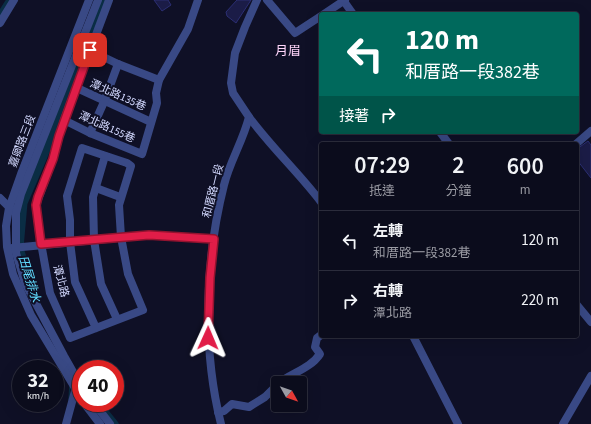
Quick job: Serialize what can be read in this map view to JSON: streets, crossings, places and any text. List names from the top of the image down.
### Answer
{
  "streets": {
    "street": [
      "潭北路135巷",
      "潭北路155巷",
      "嘉卿路三段",
      "和厝路一段",
      "潭北路"
    ]
  },
  "crossings": [
    ["潭北路135巷", "潭北路155巷"],
    ["潭北路135巷", "潭北路"],
    ["潭北路155巷", "潭北路"]
  ],
  "districts": ["月眉"],
  "water": ["田尾排水"],
  "north": "bottom right",
  "page": {
    "turn": ["120 m", "和厝路一段382巷"],
    "then": "接著",
    "eta": [
      "07:29",
      "抵達",
      "2",
      "分鐘",
      "600",
      "m"
    ],
    "list": [
      {
        "name": "左轉",
        "note": "和厝路一段382巷",
        "value": "120 m"
      },
      {
        "name": "右轉",
        "note": "潭北路",
        "value": "220 m"
      }
    ],
    "speed": "32 km/h",
    "limit": "40"
  }
}
